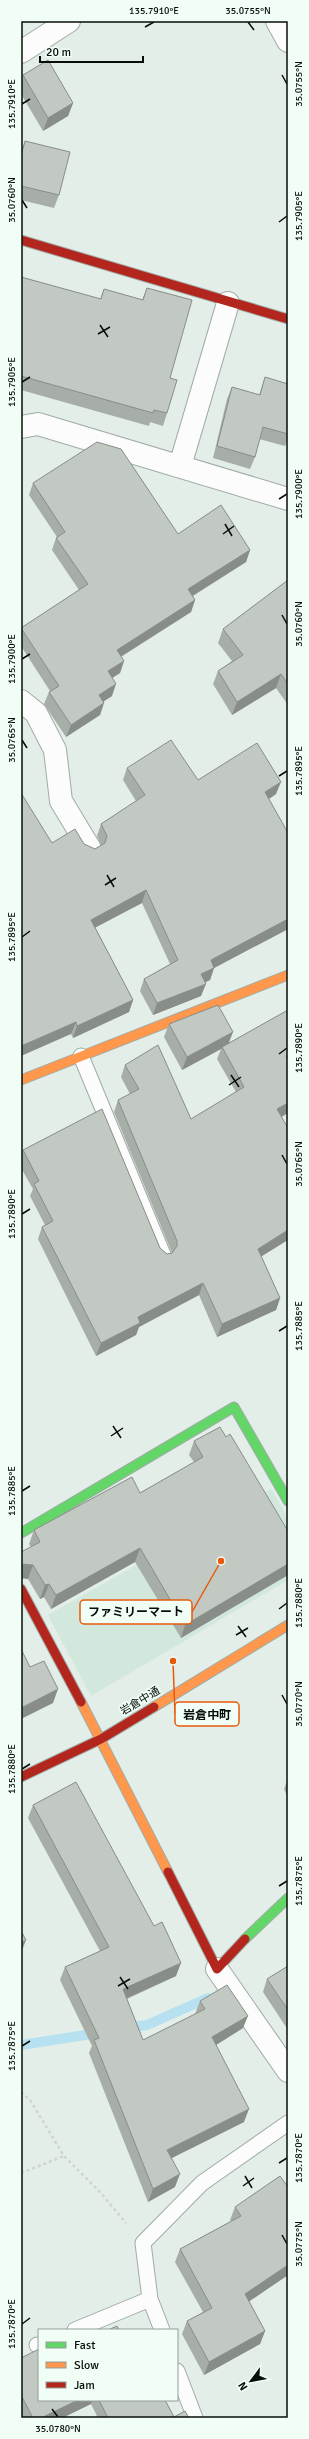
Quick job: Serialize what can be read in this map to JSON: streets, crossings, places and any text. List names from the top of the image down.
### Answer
{
  "streets": {
    "street": ["岩倉中通"]
  },
  "places": ["ファミリーマート", "岩倉中町"],
  "legend": ["Fast", "Slow", "Jam"],
  "scale_bar": "20 m",
  "north": "bottom left",
  "coordinates": [
    "135.7910°E",
    "35.0755°N",
    "35.0760°N",
    "135.7905°E",
    "135.7900°E",
    "35.0765°N",
    "135.7895°E",
    "135.7890°E",
    "135.7885°E",
    "135.7880°E",
    "35.0770°N",
    "135.7875°E",
    "135.7870°E",
    "35.0775°N",
    "35.0780°N"
  ]
}
